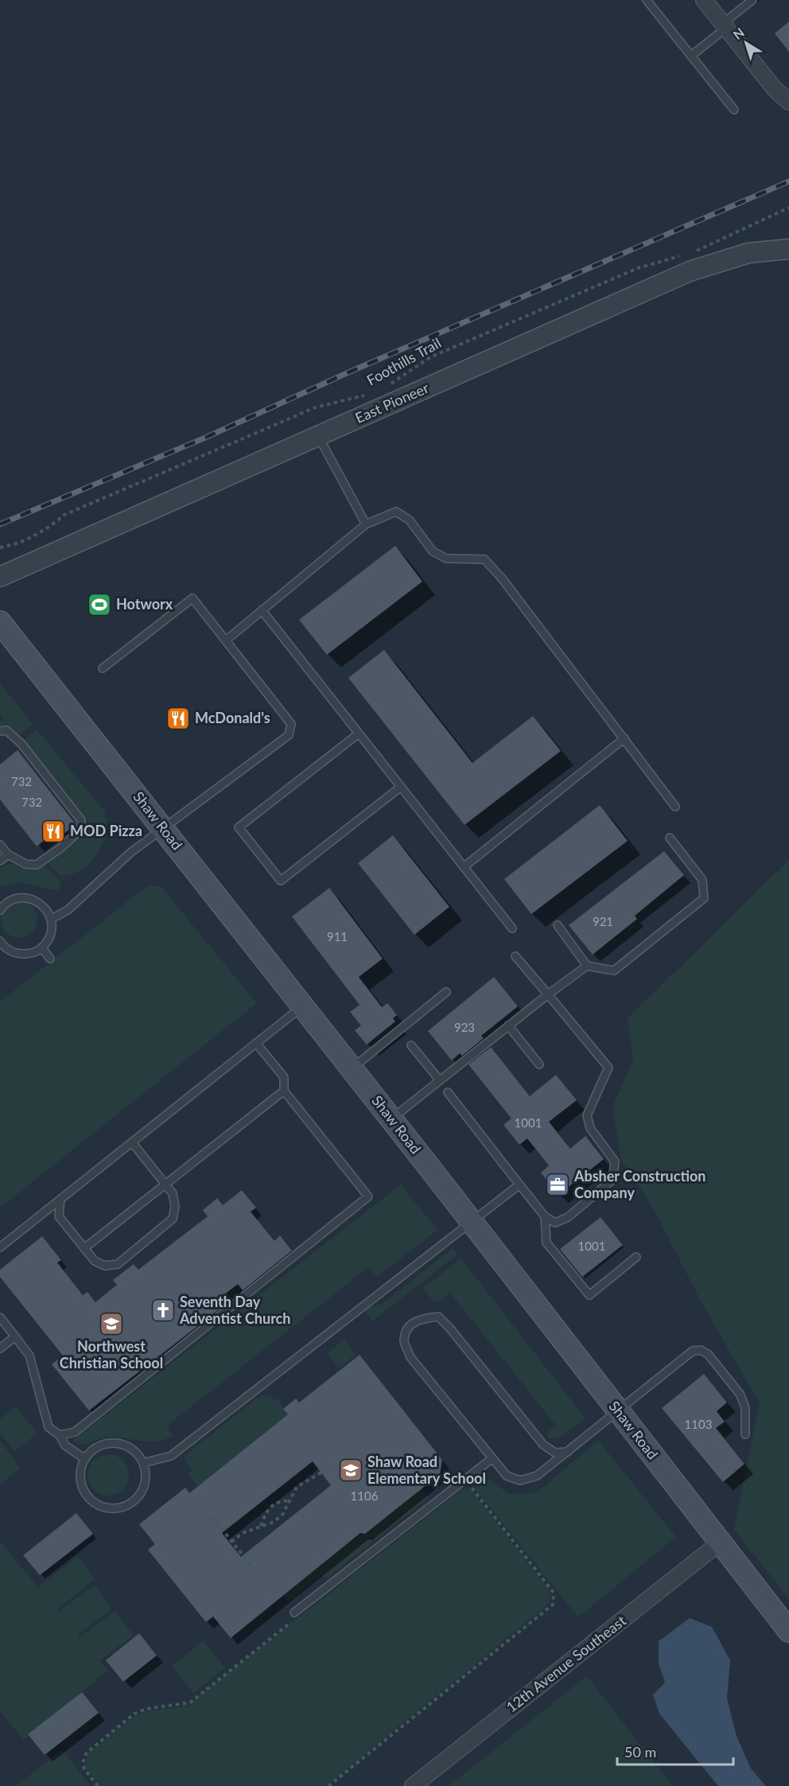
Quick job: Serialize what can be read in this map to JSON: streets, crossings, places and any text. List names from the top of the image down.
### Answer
{
  "streets": {
    "main road": ["Shaw Road"],
    "street": ["East Pioneer", "12th Avenue Southeast"],
    "path": ["Foothills Trail"]
  },
  "crossings": [
    ["Shaw Road", "12th Avenue Southeast"]
  ],
  "places": {
    "sports": ["Hotworx"],
    "restaurant": ["McDonald's", "MOD Pizza"],
    "office": ["Absher Construction Company"],
    "church": ["Seventh Day Adventist Church"],
    "school or university": ["Northwest Christian School", "Shaw Road Elementary School"]
  },
  "house_numbers": [
    "732",
    "732",
    "921",
    "911",
    "923",
    "1001",
    "1001",
    "1103",
    "1106"
  ],
  "scale_bar": "50 m",
  "north": "top left"
}
